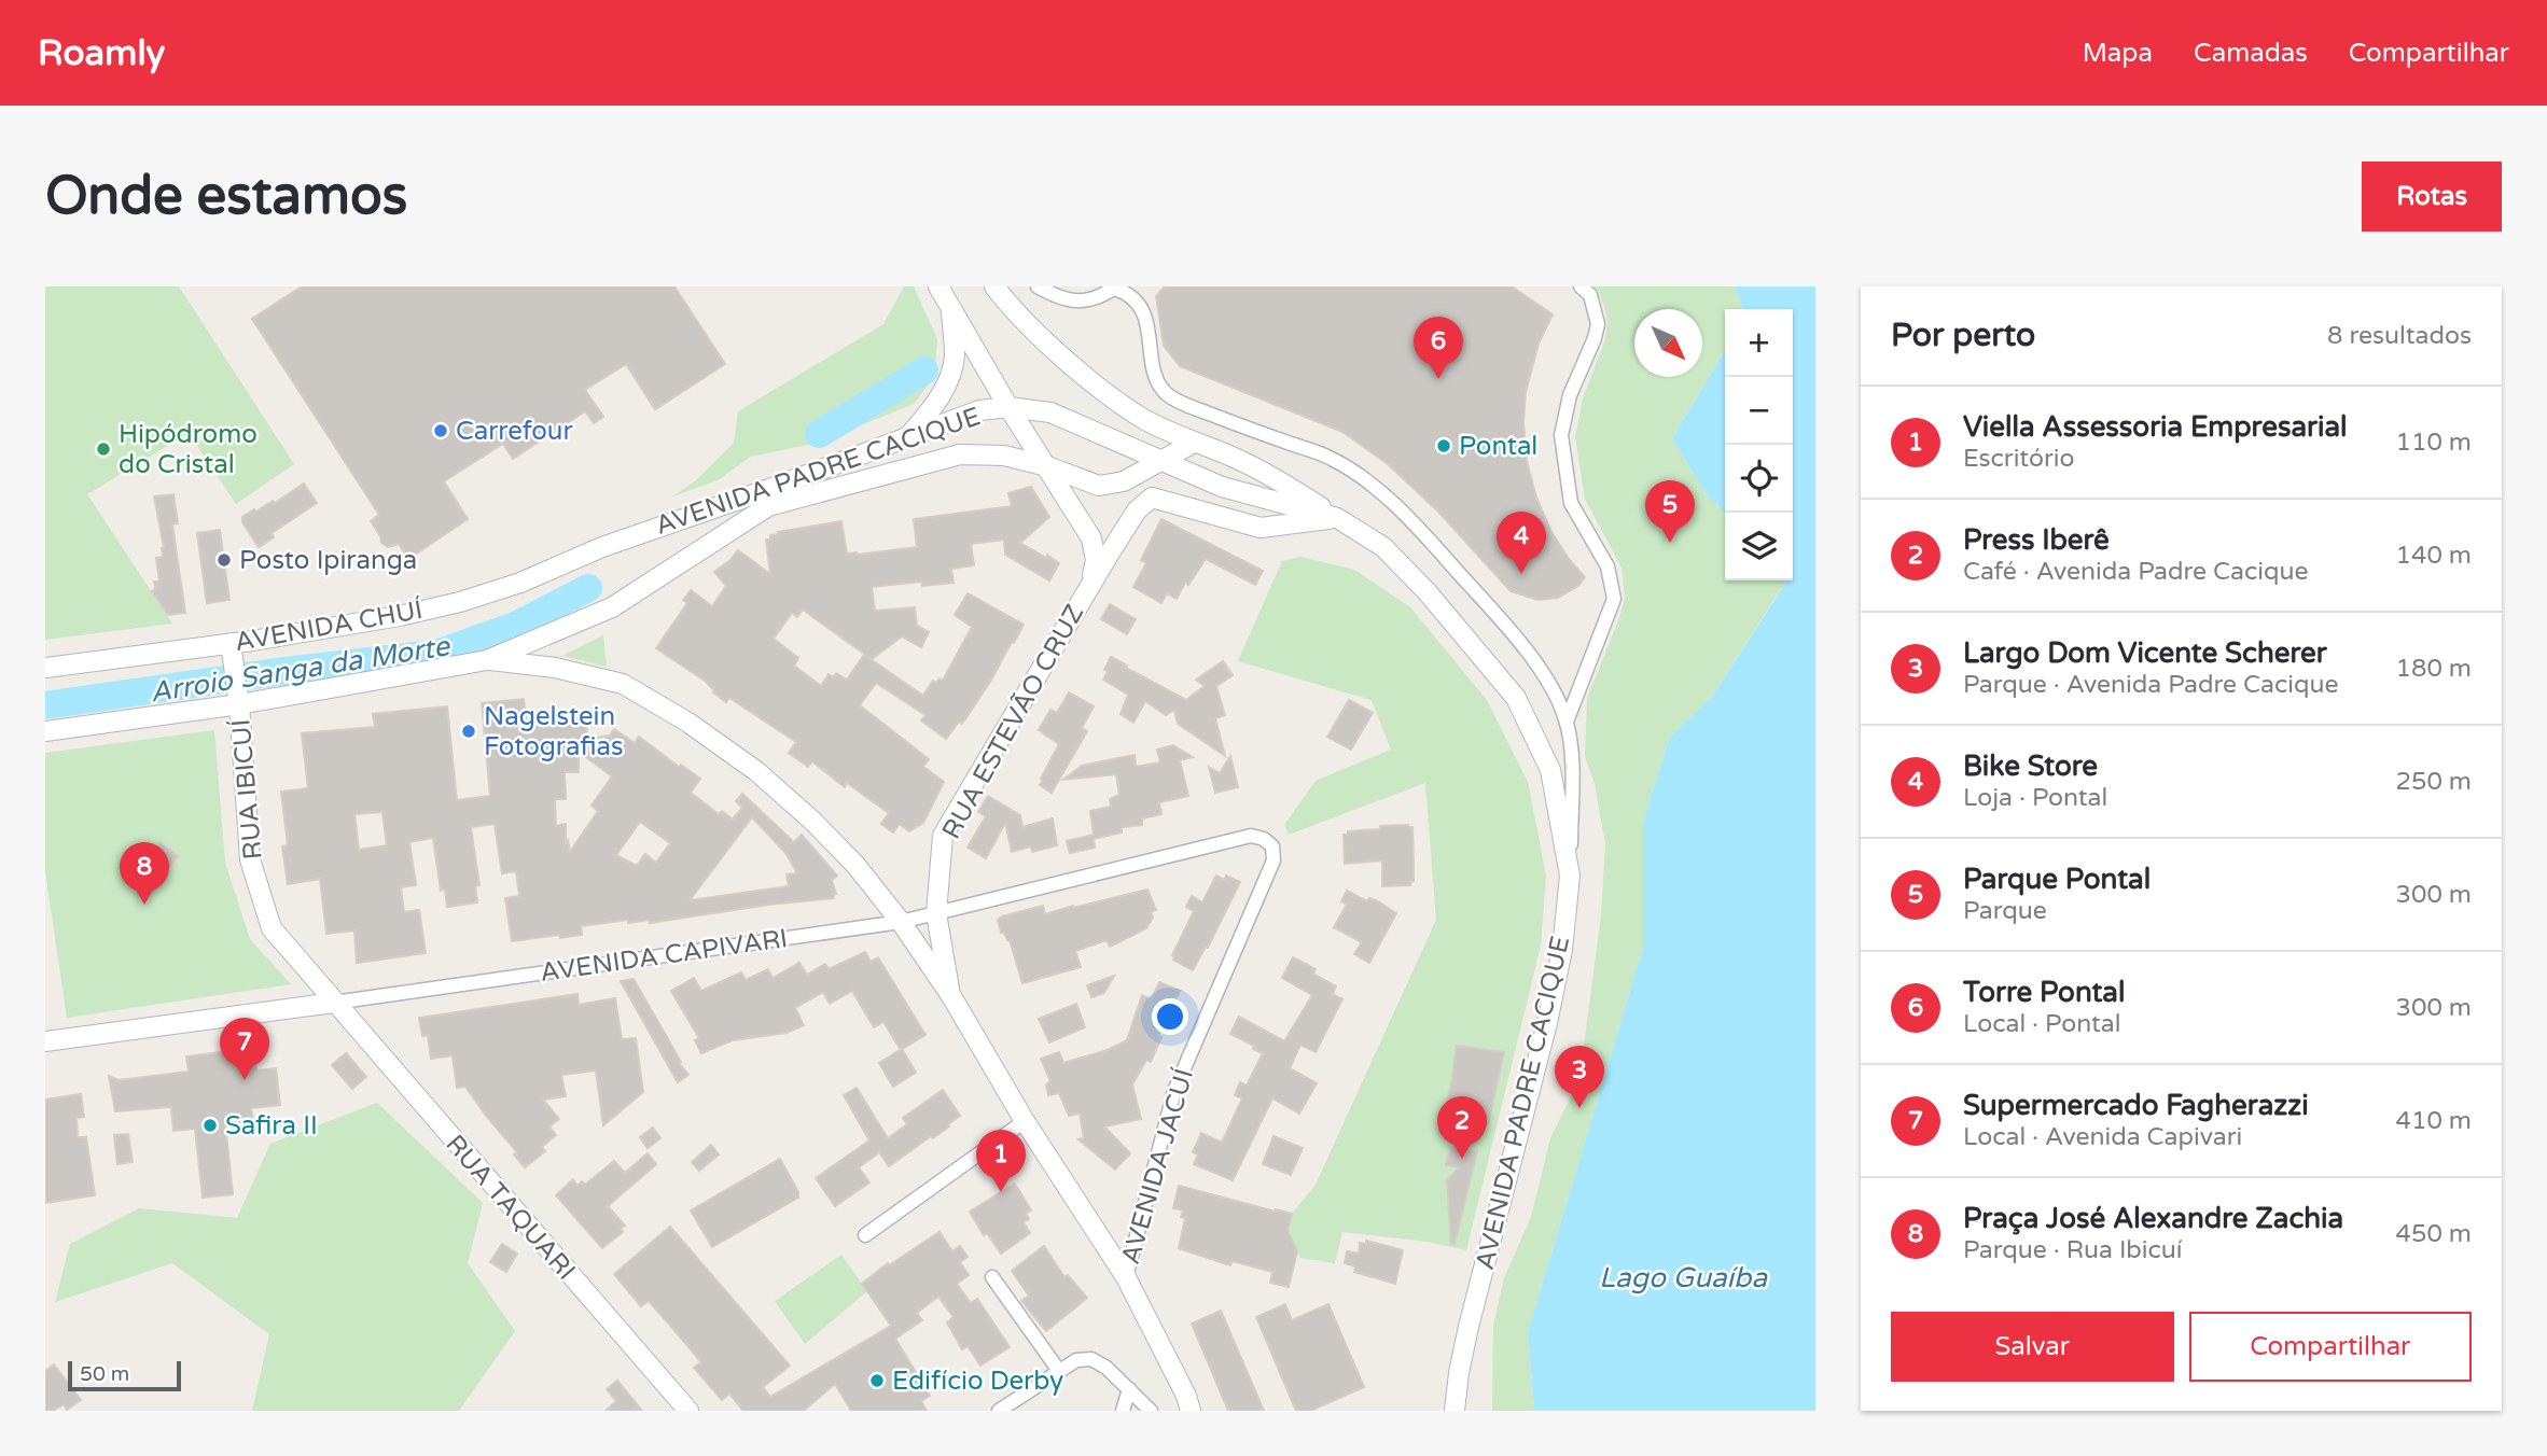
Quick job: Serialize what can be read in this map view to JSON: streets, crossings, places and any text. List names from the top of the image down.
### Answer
{
  "streets": {
    "main road": [
      "AVENIDA PADRE CACIQUE",
      "AVENIDA CHUÍ",
      "RUA ESTEVÃO CRUZ",
      "RUA IBICUÍ",
      "AVENIDA CAPIVARI",
      "RUA TAQUARI"
    ],
    "street": ["AVENIDA JACUÍ"]
  },
  "crossings": [
    ["AVENIDA PADRE CACIQUE", "AVENIDA CHUÍ"],
    ["AVENIDA PADRE CACIQUE", "RUA ESTEVÃO CRUZ"],
    ["AVENIDA CHUÍ", "RUA IBICUÍ"],
    ["RUA ESTEVÃO CRUZ", "AVENIDA CAPIVARI"],
    ["RUA IBICUÍ", "AVENIDA CAPIVARI"],
    ["RUA IBICUÍ", "RUA TAQUARI"],
    ["AVENIDA CAPIVARI", "AVENIDA JACUÍ"],
    ["AVENIDA CAPIVARI", "RUA TAQUARI"]
  ],
  "water": ["Arroio Sanga da Morte", "Lago Guaíba"],
  "places": [
    "Carrefour",
    "Pontal",
    "Hipódromo do Cristal",
    "Posto Ipiranga",
    "Nagelstein Fotografias",
    "Safira II",
    "Edifício Derby"
  ],
  "scale_bar": "50 m",
  "north": "bottom right",
  "page": {
    "header": "Roamly",
    "nav": ["Mapa", "Camadas", "Compartilhar"],
    "buttons": [
      "Rotas",
      ["Salvar", "Compartilhar"]
    ],
    "title": "Onde estamos",
    "heading": ["Por perto", "8 resultados"],
    "map_buttons": ["+", "−"],
    "pins": [
      "6",
      "5",
      "4",
      "8",
      "7",
      "3",
      "2",
      "1"
    ],
    "list": [
      {
        "mark": "1",
        "name": "Viella Assessoria Empresarial",
        "note": "Escritório",
        "value": "110 m"
      },
      {
        "mark": "2",
        "name": "Press Iberê",
        "note": "Café · Avenida Padre Cacique",
        "value": "140 m"
      },
      {
        "mark": "3",
        "name": "Largo Dom Vicente Scherer",
        "note": "Parque · Avenida Padre Cacique",
        "value": "180 m"
      },
      {
        "mark": "4",
        "name": "Bike Store",
        "note": "Loja · Pontal",
        "value": "250 m"
      },
      {
        "mark": "5",
        "name": "Parque Pontal",
        "note": "Parque",
        "value": "300 m"
      },
      {
        "mark": "6",
        "name": "Torre Pontal",
        "note": "Local · Pontal",
        "value": "300 m"
      },
      {
        "mark": "7",
        "name": "Supermercado Fagherazzi",
        "note": "Local · Avenida Capivari",
        "value": "410 m"
      },
      {
        "mark": "8",
        "name": "Praça José Alexandre Zachia",
        "note": "Parque · Rua Ibicuí",
        "value": "450 m"
      }
    ],
    "scale": "50 m"
  }
}
